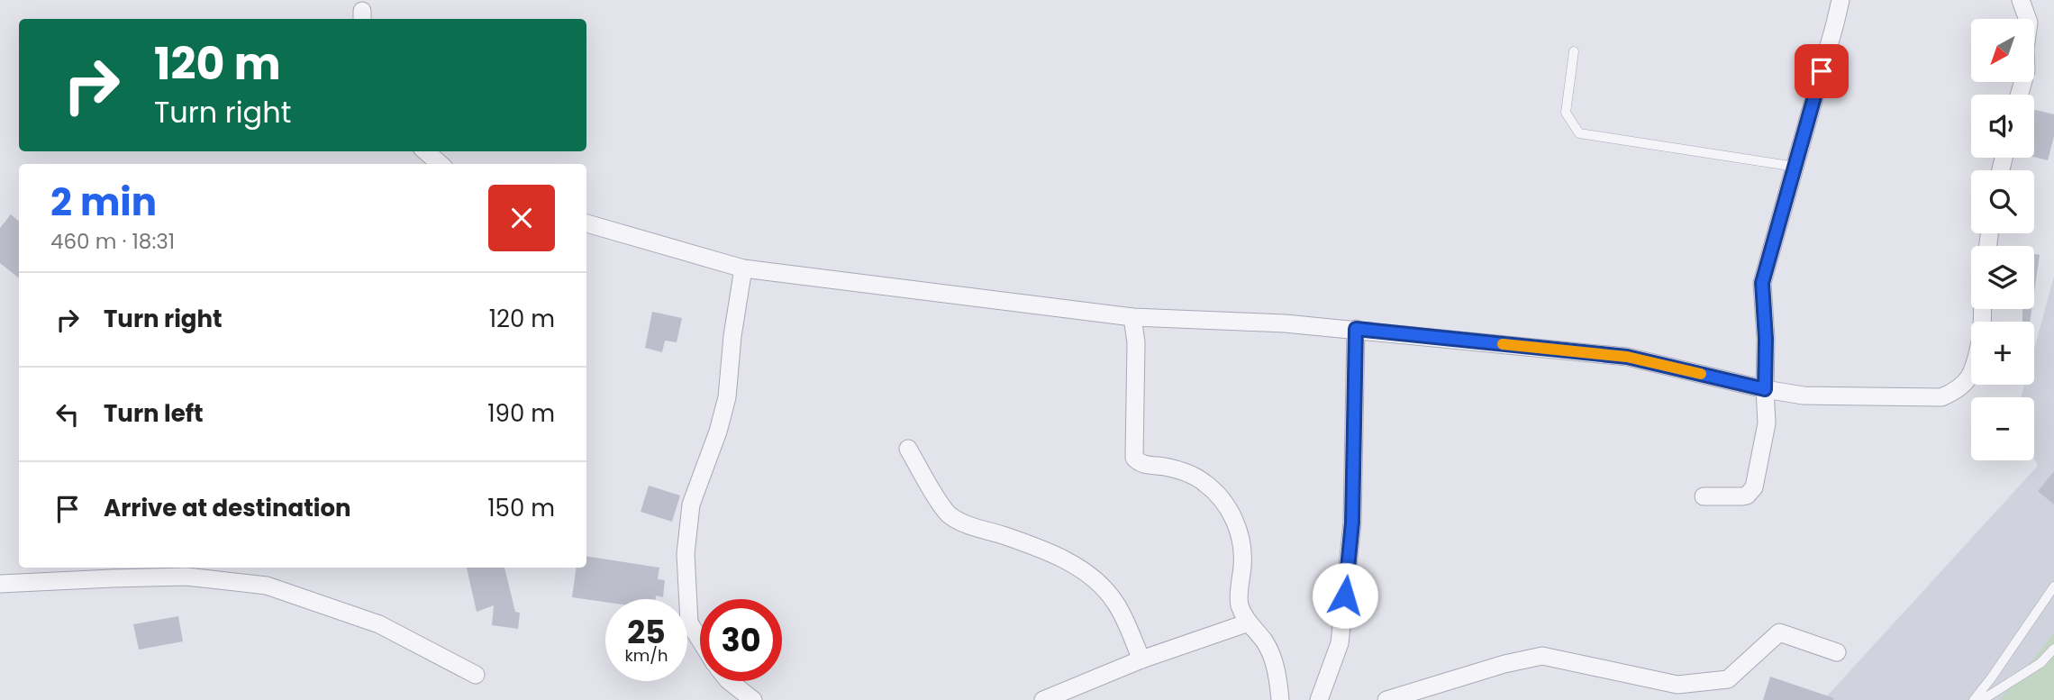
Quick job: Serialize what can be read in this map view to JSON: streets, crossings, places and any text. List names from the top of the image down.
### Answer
{
  "north": "bottom left",
  "page": {
    "map_buttons": ["+", "−"],
    "turn": ["120 m", "Turn right"],
    "heading": ["2 min", "460 m · 18:31"],
    "list": [
      {
        "name": "Turn right",
        "value": "120 m"
      },
      {
        "name": "Turn left",
        "value": "190 m"
      },
      {
        "name": "Arrive at destination",
        "value": "150 m"
      }
    ],
    "speed": "25 km/h",
    "limit": "30"
  }
}
